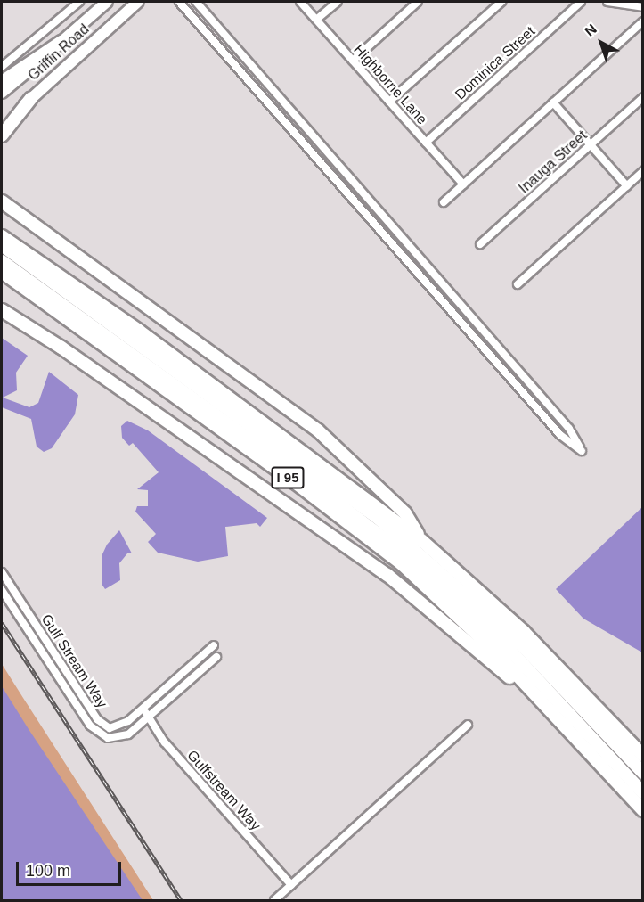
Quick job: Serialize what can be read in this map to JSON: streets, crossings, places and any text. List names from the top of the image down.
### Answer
{
  "streets": {
    "highway": ["I 95"],
    "main road": ["Griffin Road"],
    "street": [
      "Dominica Street",
      "Highborne Lane",
      "Inauga Street",
      "Gulf Stream Way",
      "Gulfstream Way"
    ]
  },
  "crossings": [
    ["Dominica Street", "Highborne Lane"],
    ["Gulf Stream Way", "Gulfstream Way"]
  ],
  "scale_bar": "100 m",
  "north": "top left"
}
